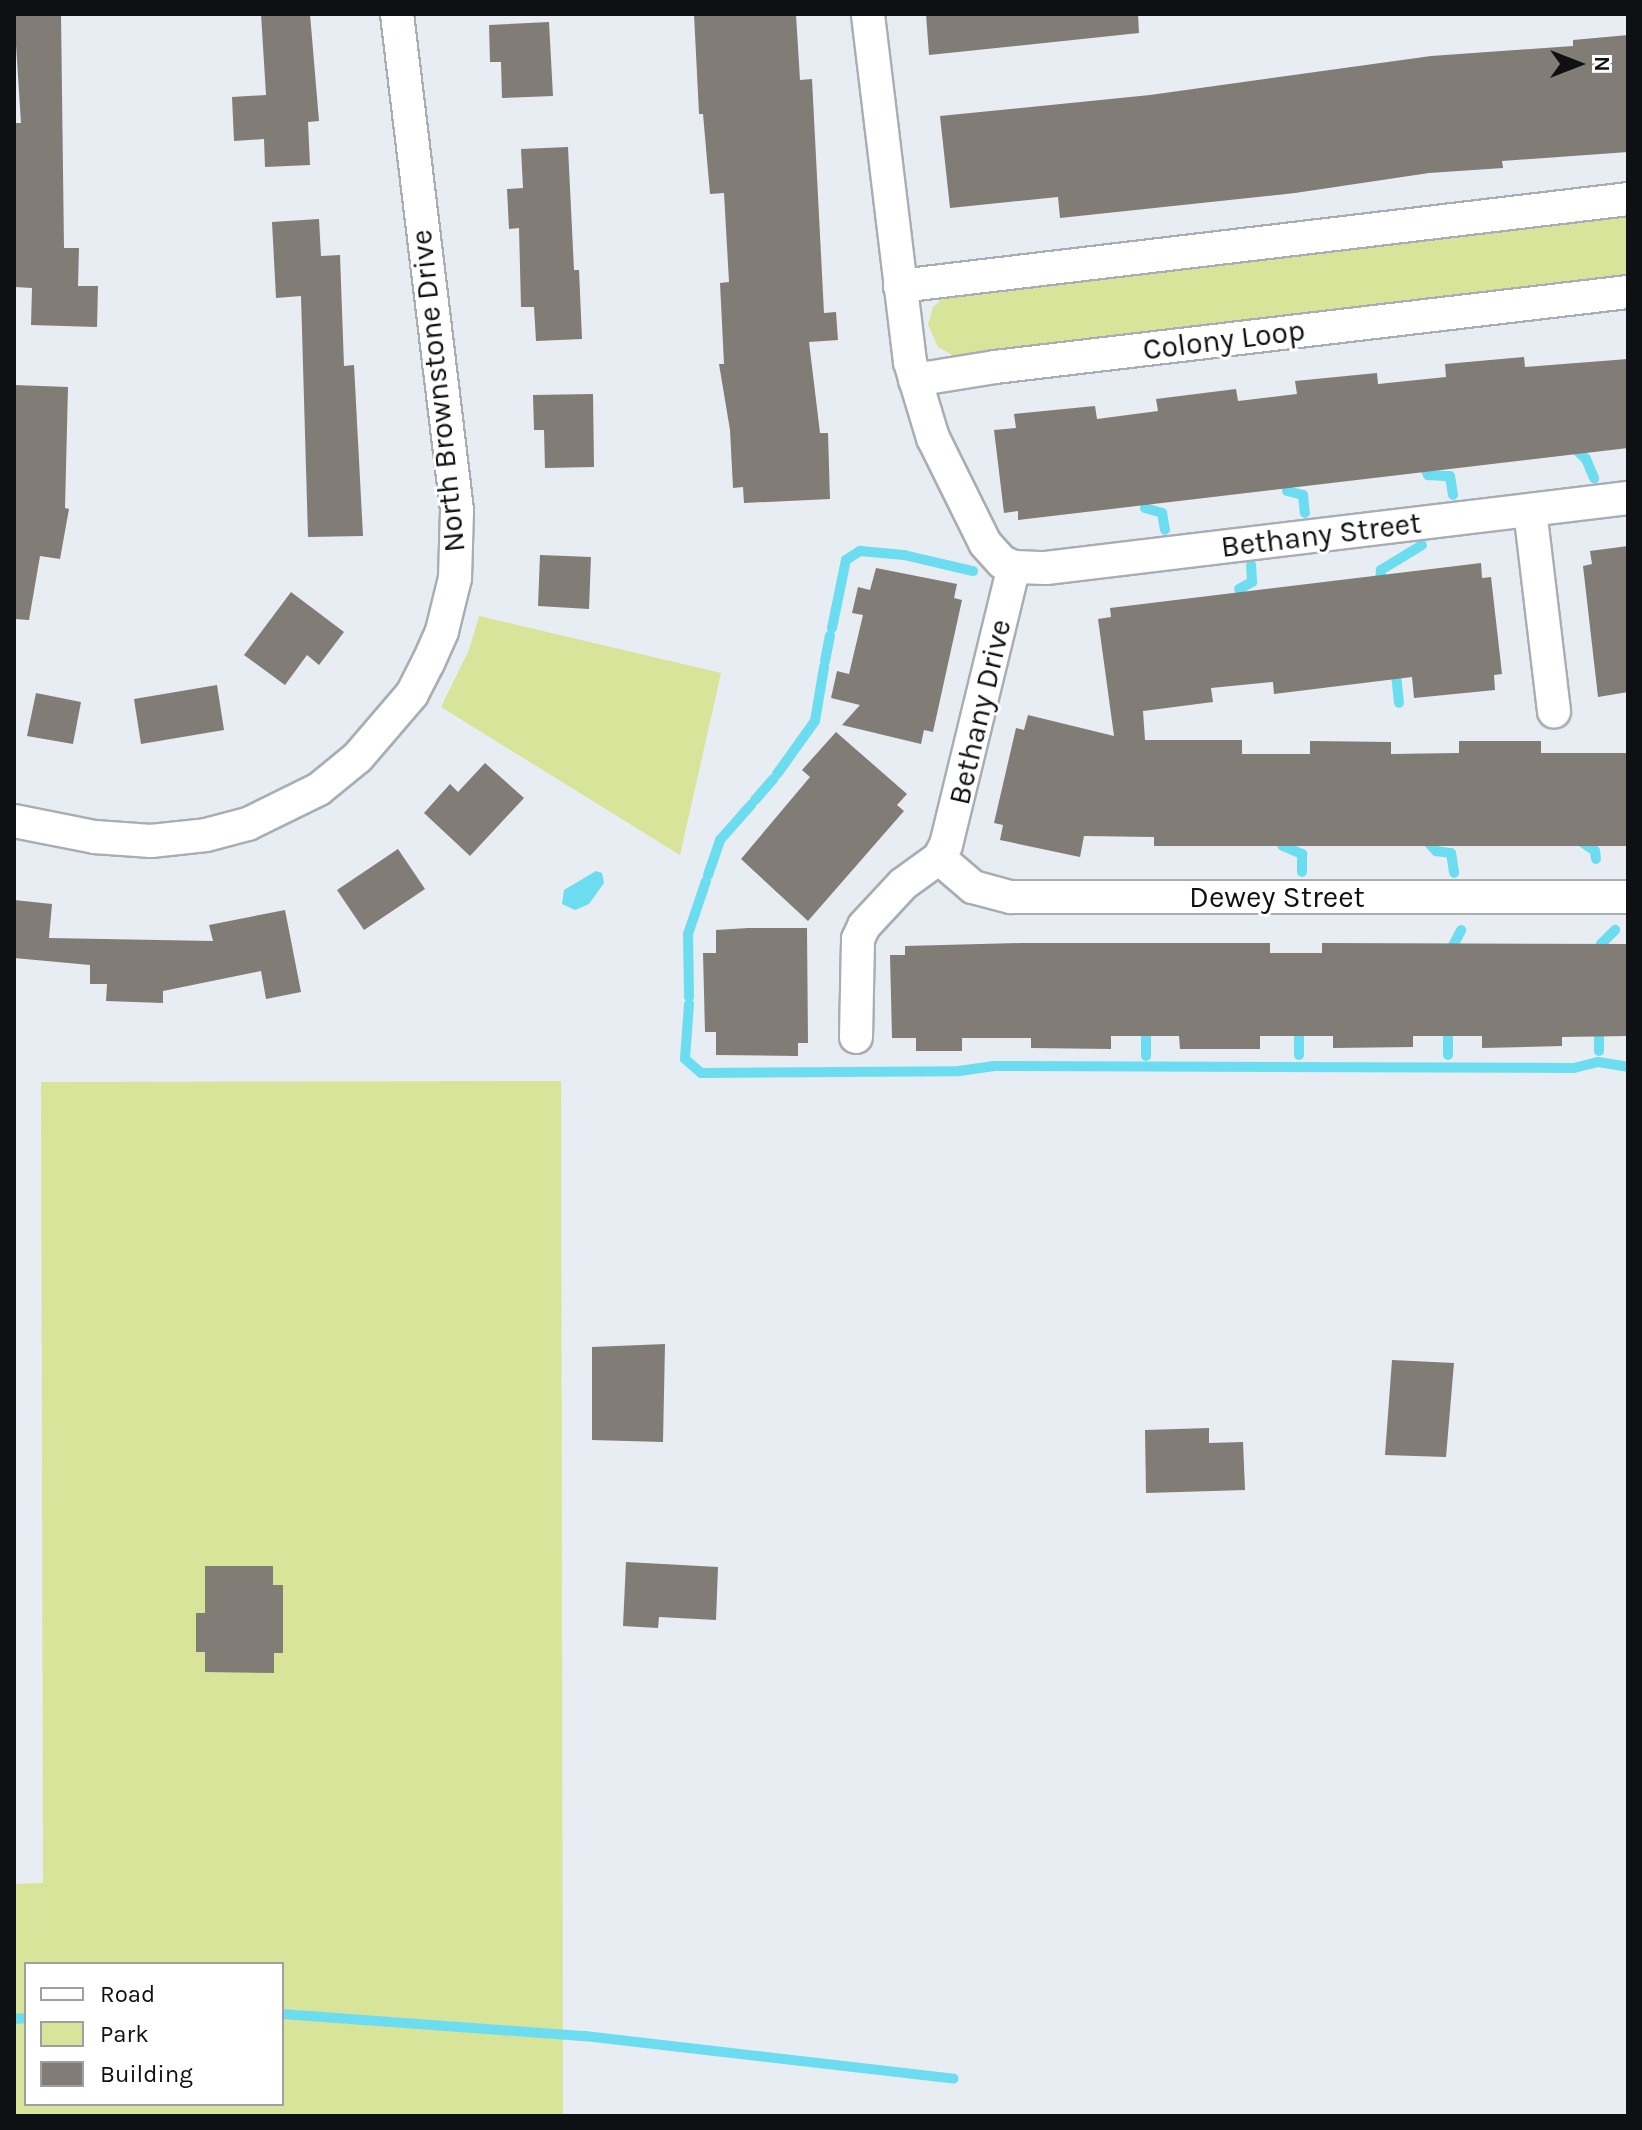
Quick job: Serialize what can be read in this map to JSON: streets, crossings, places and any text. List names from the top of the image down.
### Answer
{
  "streets": {
    "street": [
      "Colony Loop",
      "North Brownstone Drive",
      "Bethany Street",
      "Bethany Drive",
      "Dewey Street"
    ]
  },
  "crossings": [
    ["Bethany Street", "Bethany Drive"],
    ["Bethany Drive", "Dewey Street"]
  ],
  "legend": ["Road", "Park", "Building"],
  "north": "right"
}
